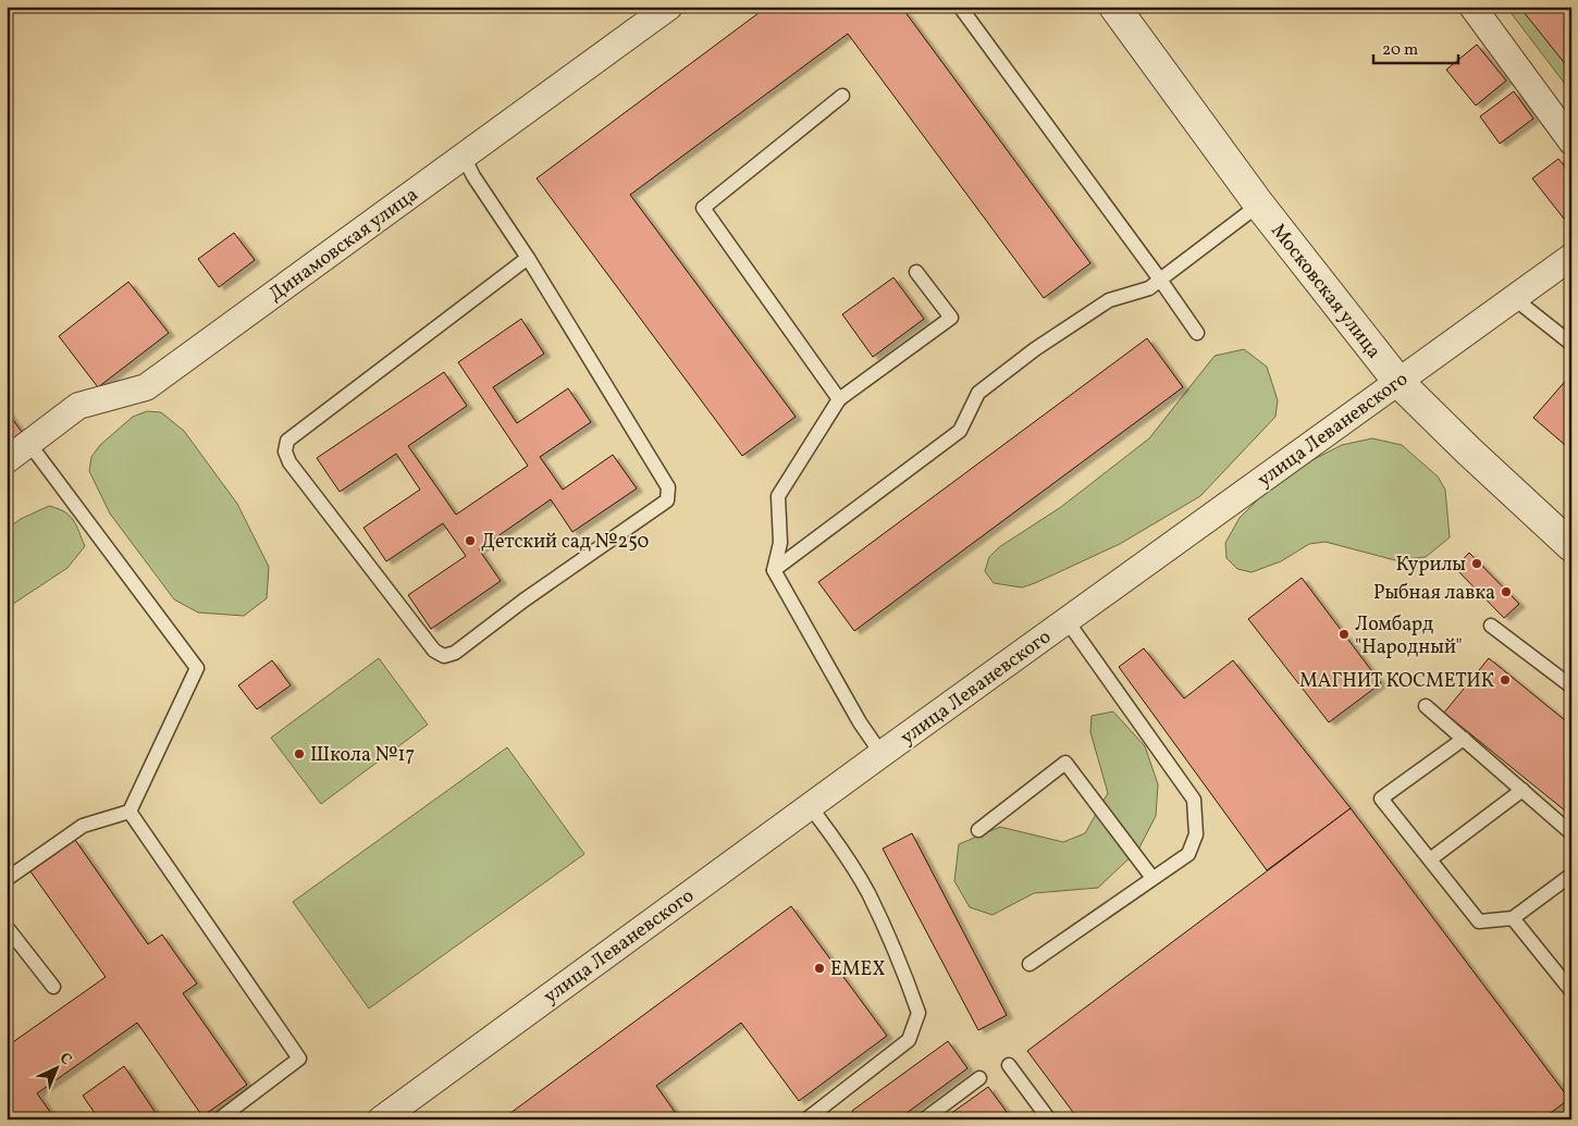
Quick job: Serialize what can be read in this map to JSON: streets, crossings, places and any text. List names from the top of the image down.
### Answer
{
  "streets": {
    "street": ["Динамовская улица", "Московская улица", "улица Леваневского"]
  },
  "crossings": [
    ["Московская улица", "улица Леваневского"]
  ],
  "places": [
    "Детский сад №250",
    "Курилы",
    "Рыбная лавка",
    "Ломбард \"Народный\"",
    "МАГНИТ КОСМЕТИК",
    "Школа №17",
    "EMEX"
  ],
  "scale_bar": "20 m",
  "north": "top right"
}
